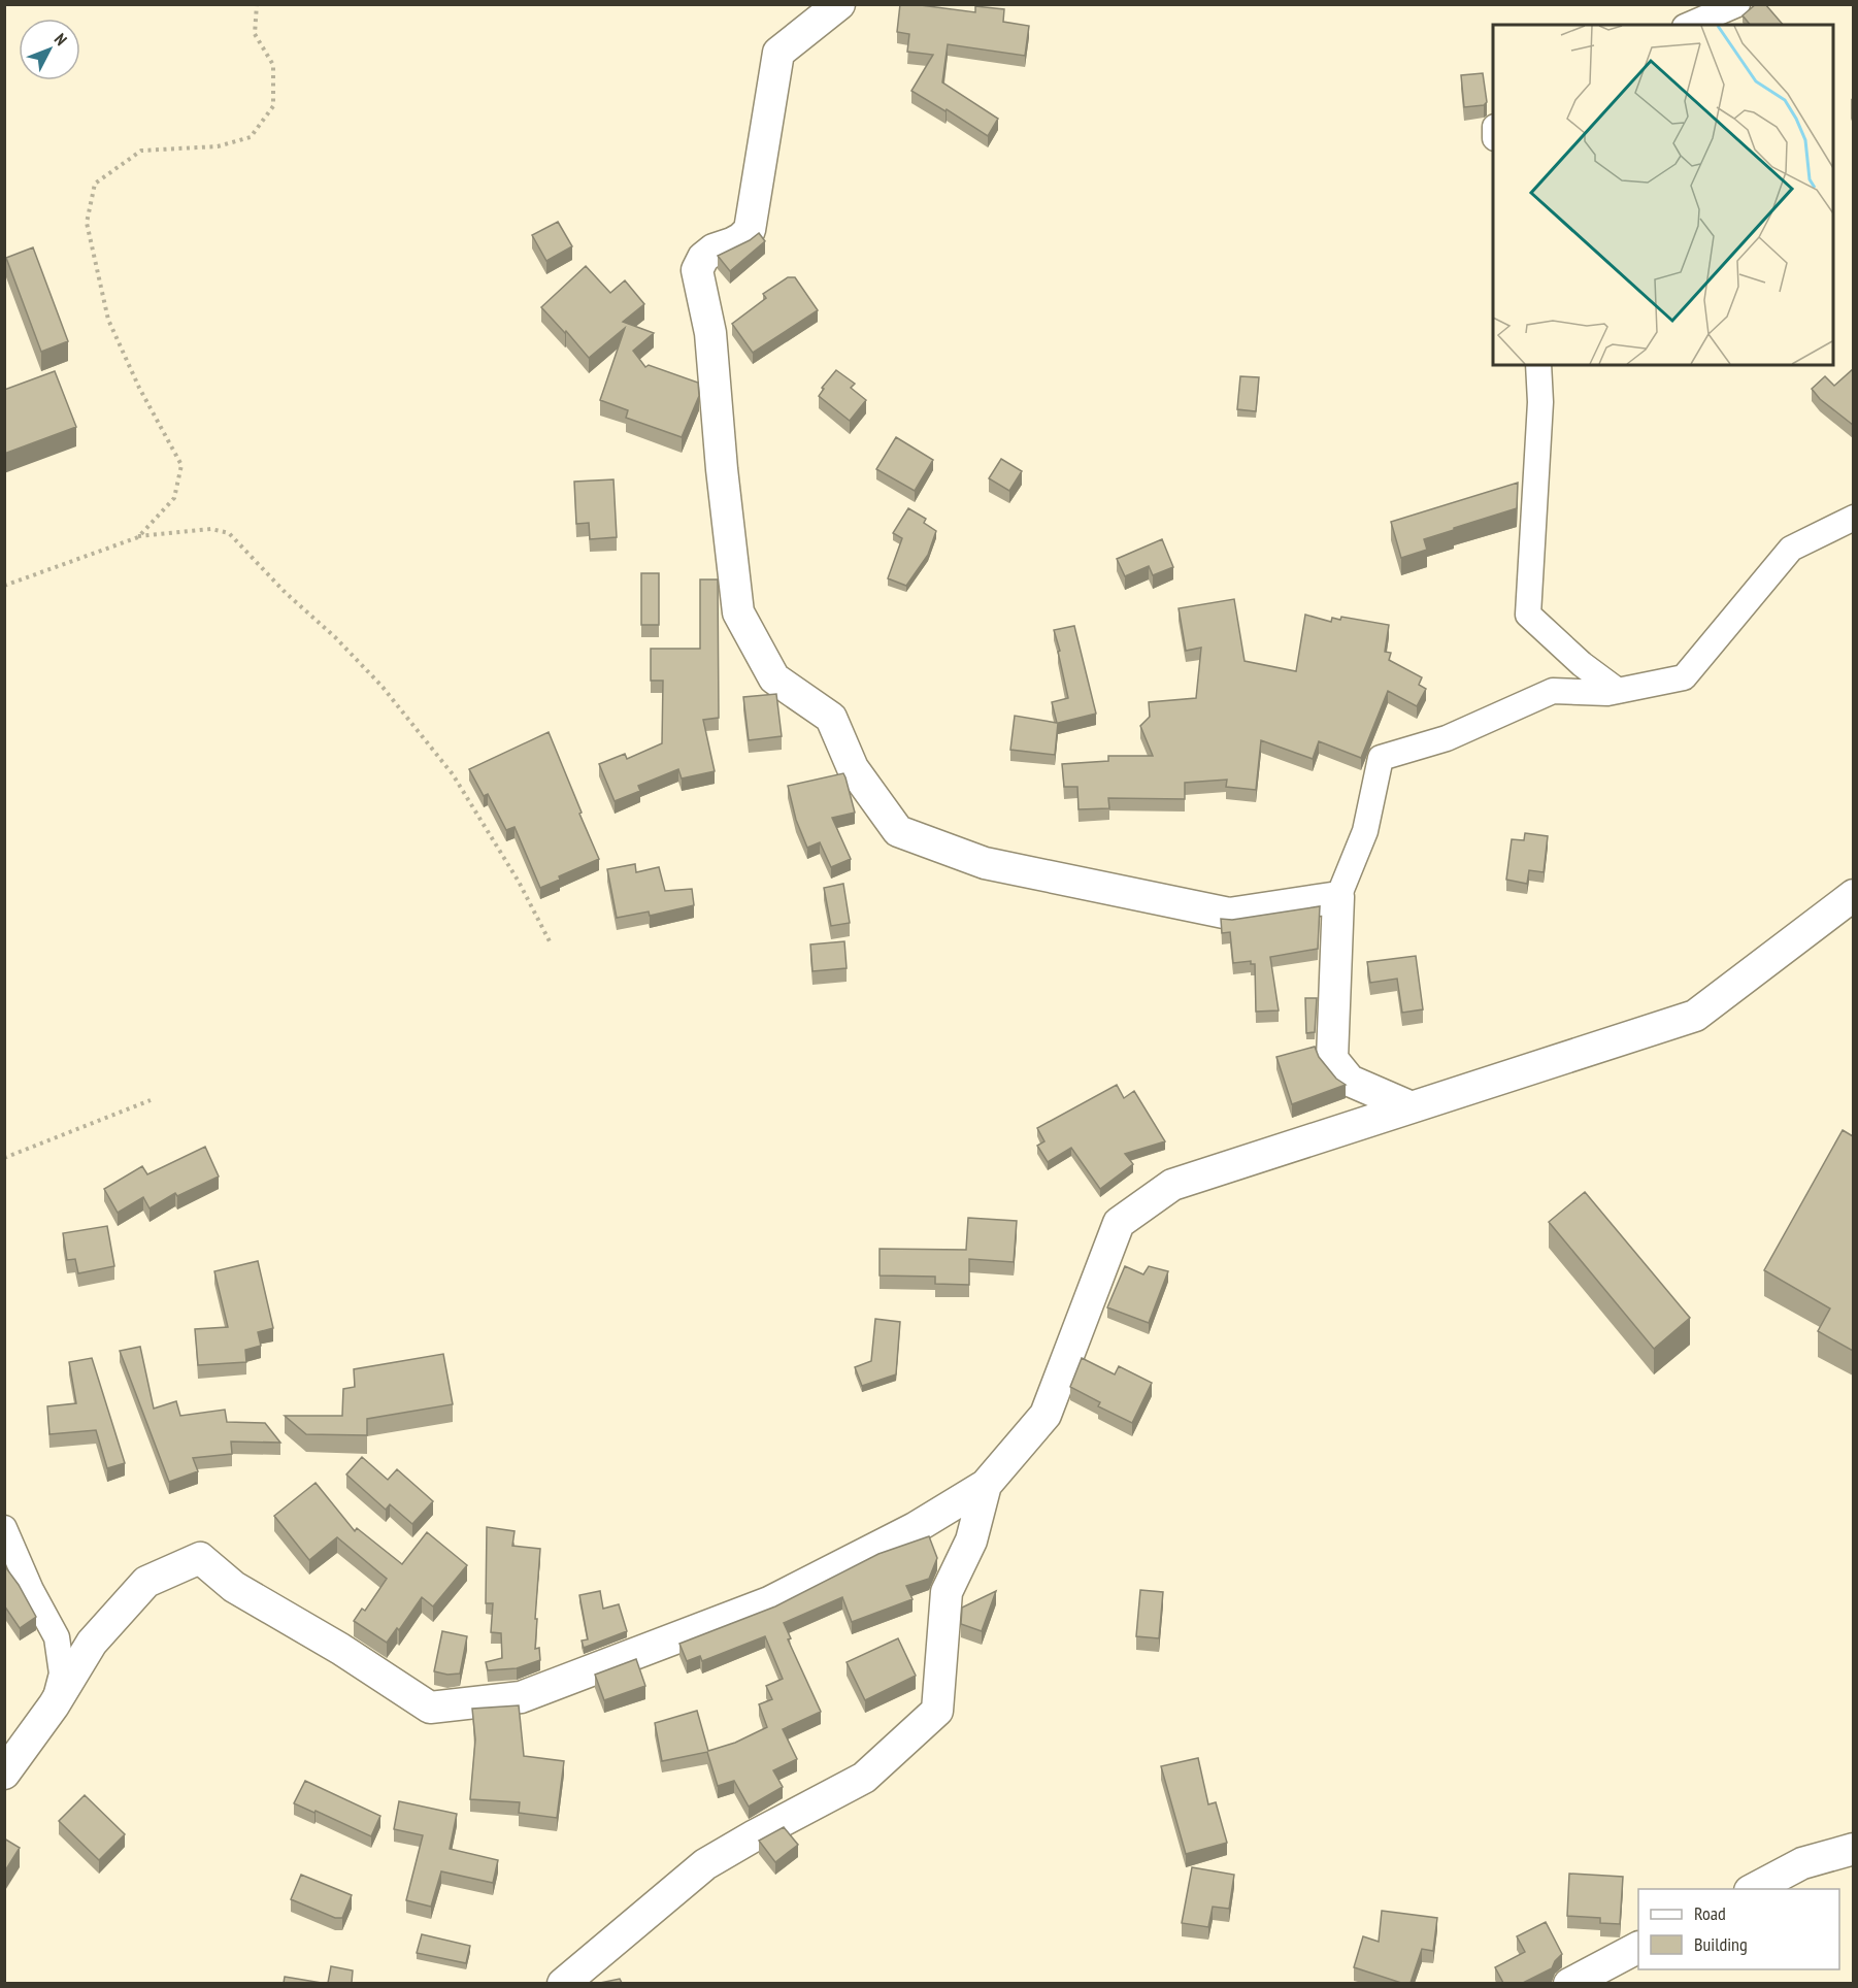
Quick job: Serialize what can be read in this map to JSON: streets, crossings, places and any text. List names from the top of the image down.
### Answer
{
  "legend": ["Road", "Building"],
  "north": "top right"
}
